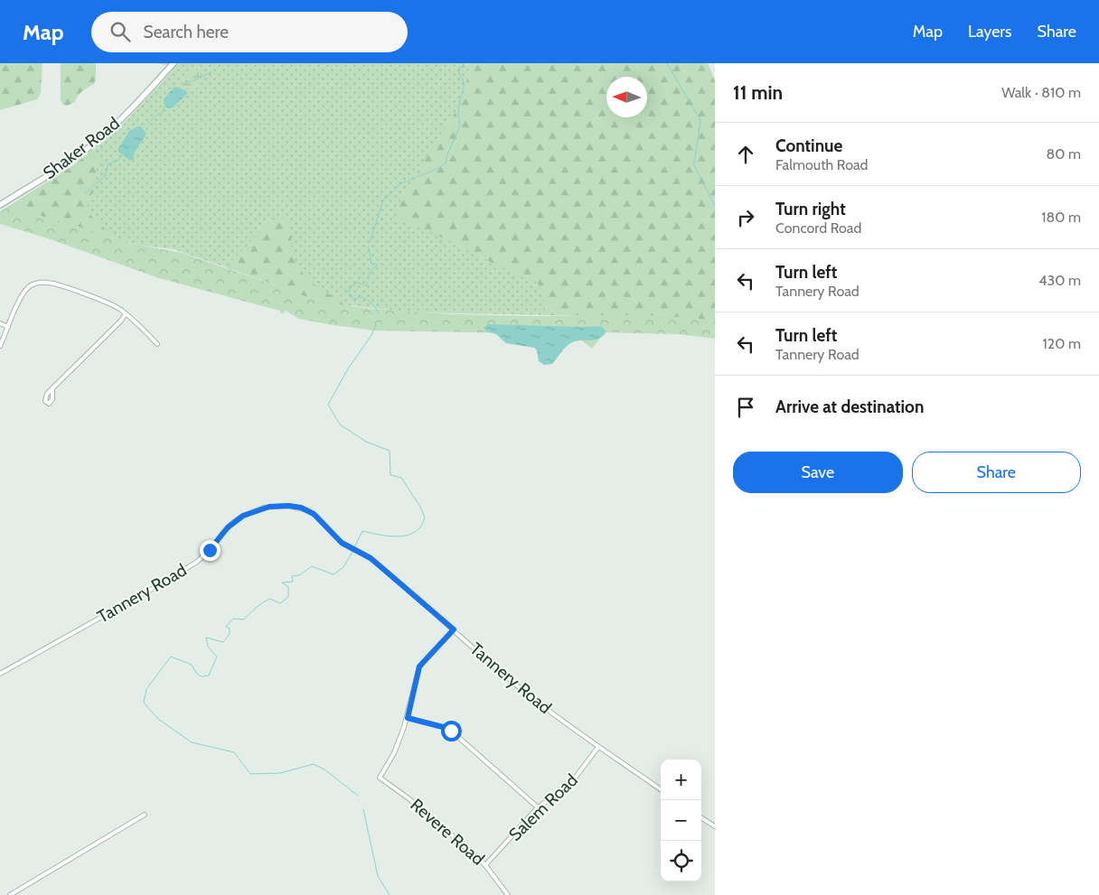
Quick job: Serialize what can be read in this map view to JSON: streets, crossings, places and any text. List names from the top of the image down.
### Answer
{
  "streets": {
    "street": [
      "Shaker Road",
      "Tannery Road",
      "Salem Road",
      "Revere Road"
    ]
  },
  "crossings": [
    ["Tannery Road", "Salem Road"],
    ["Salem Road", "Revere Road"]
  ],
  "north": "left",
  "page": {
    "header": "Map",
    "search": "Search here",
    "nav": ["Map", "Layers", "Share"],
    "heading": ["11 min", "Walk · 810 m"],
    "list": [
      ["Continue", "Falmouth Road", "80 m"],
      ["Turn right", "Concord Road", "180 m"],
      ["Turn left", "Tannery Road", "430 m"],
      ["Turn left", "Tannery Road", "120 m"],
      "Arrive at destination"
    ],
    "buttons": ["Save", "Share"],
    "map_buttons": ["+", "−"]
  }
}
